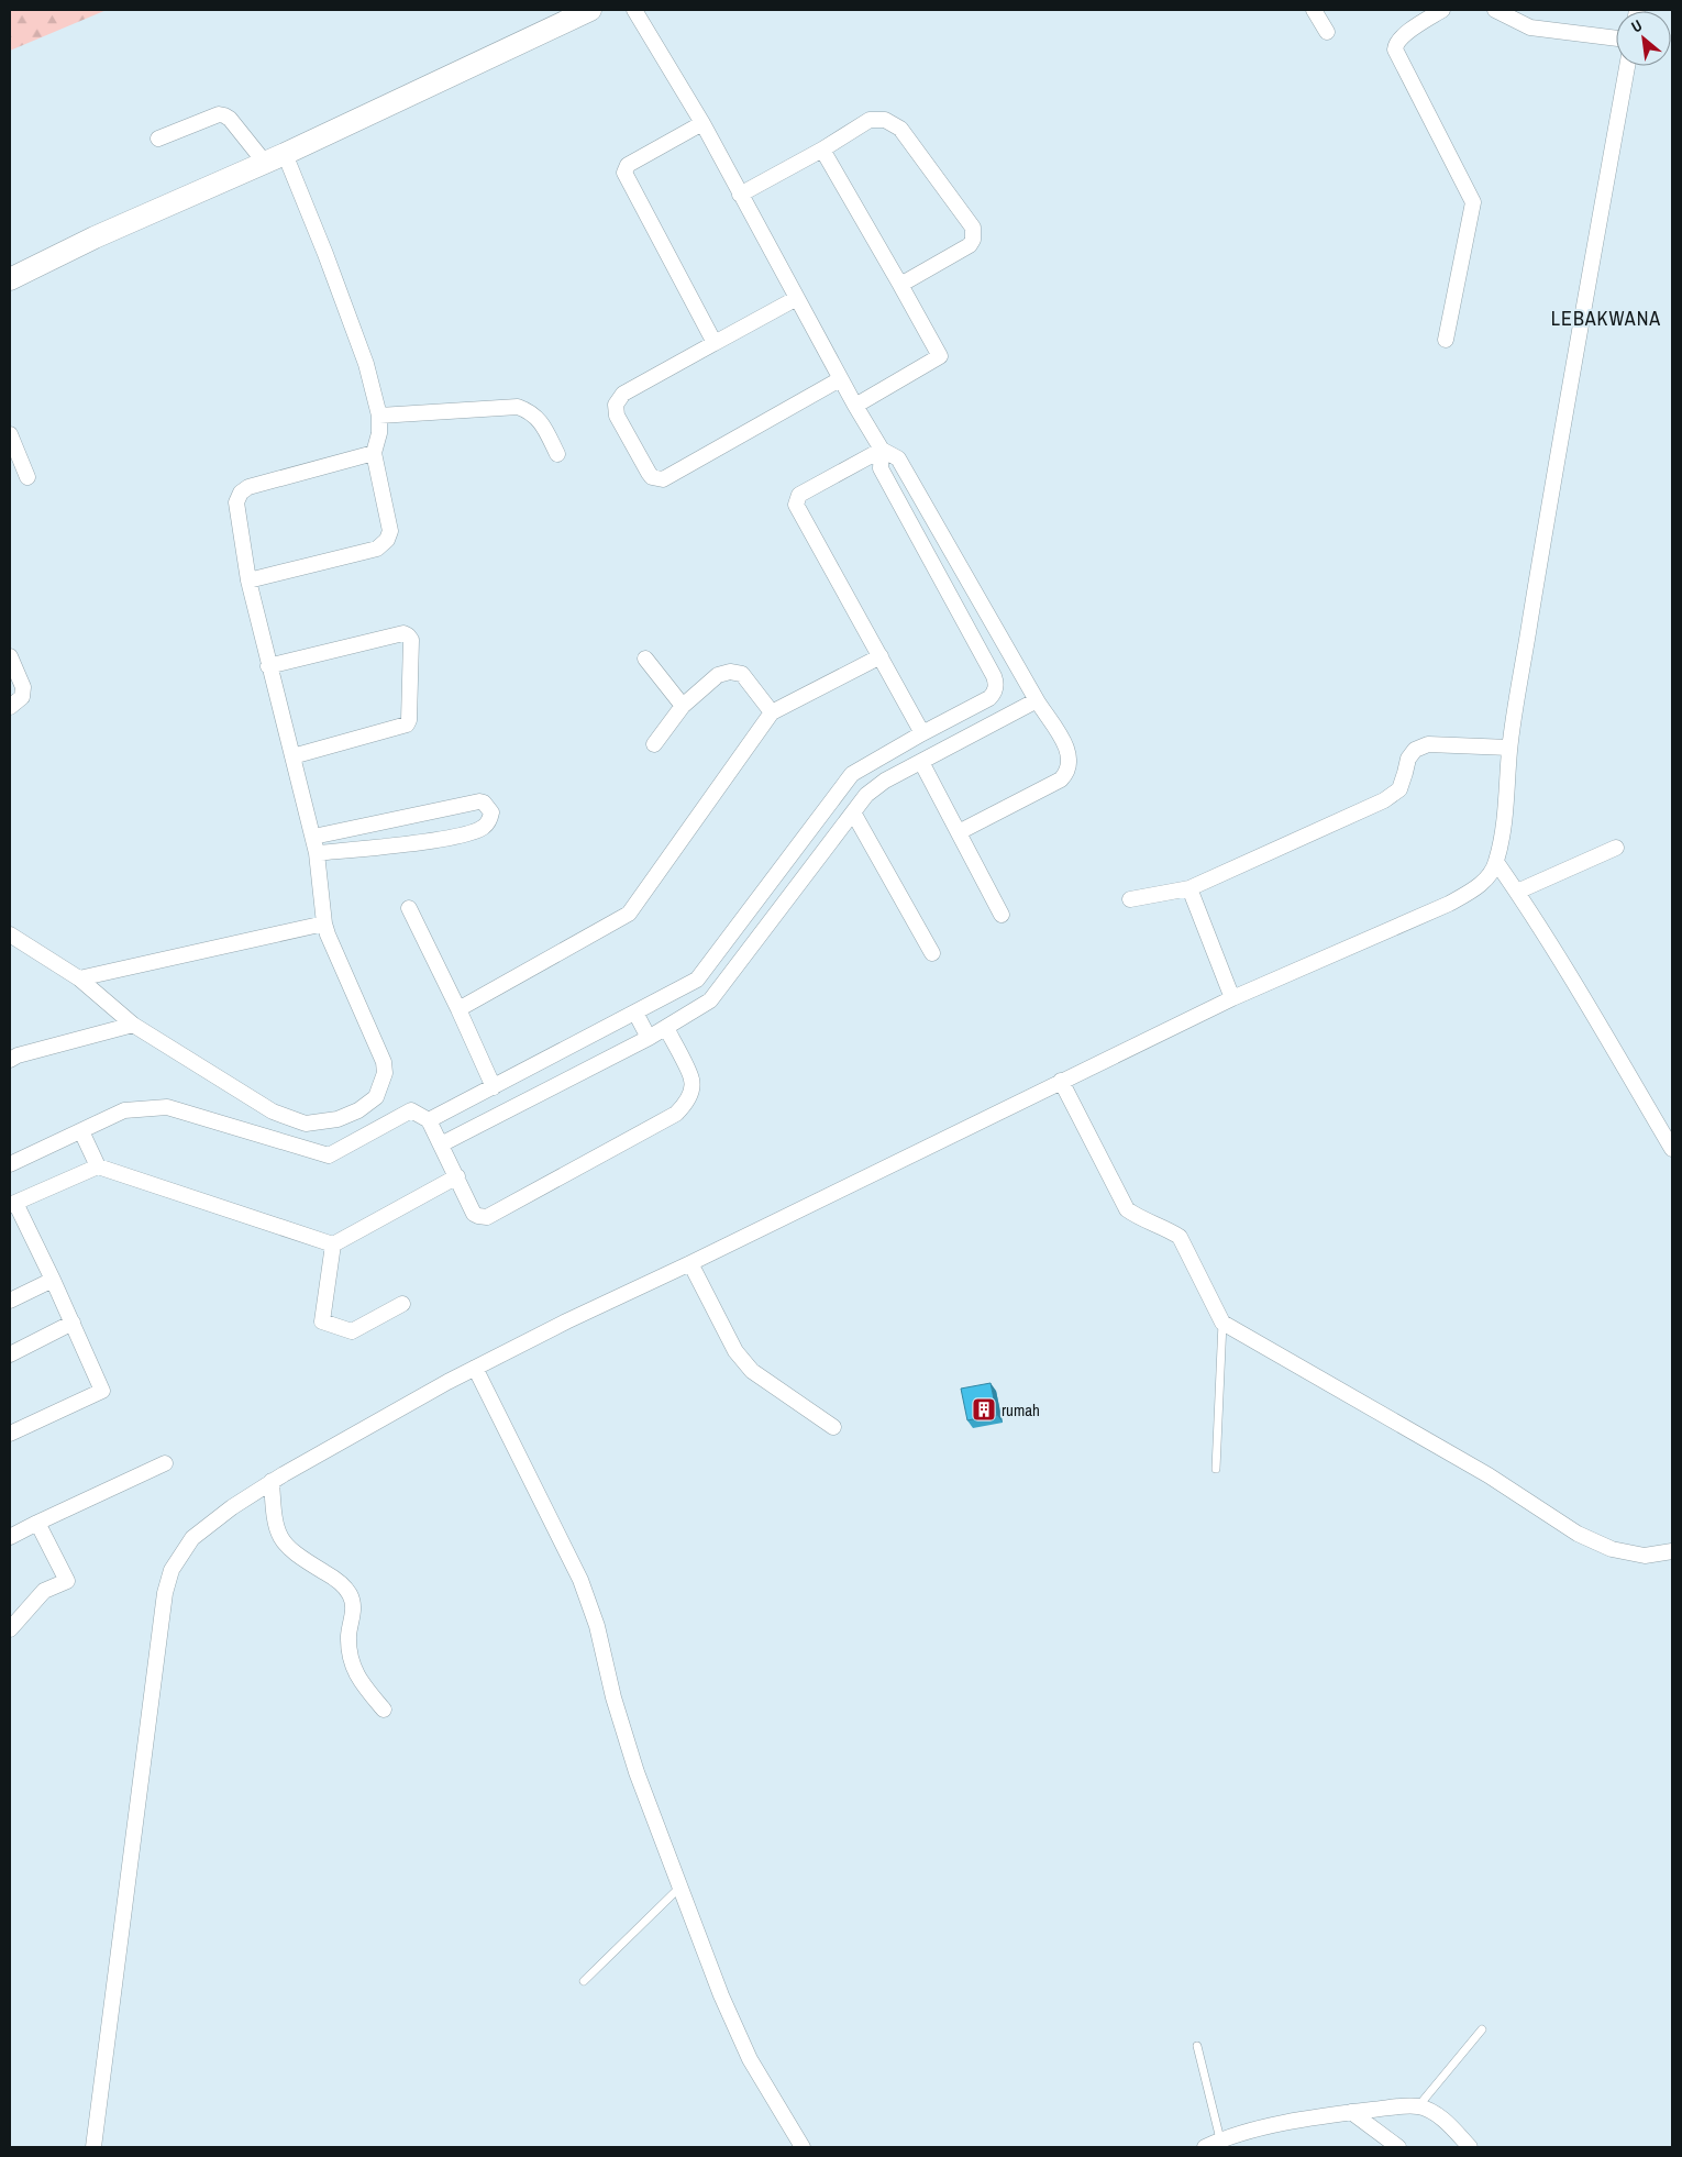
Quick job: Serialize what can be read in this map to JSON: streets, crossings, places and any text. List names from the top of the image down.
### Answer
{
  "districts": ["LEBAKWANA"],
  "places": {
    "building": ["rumah"]
  },
  "north": "top left"
}
